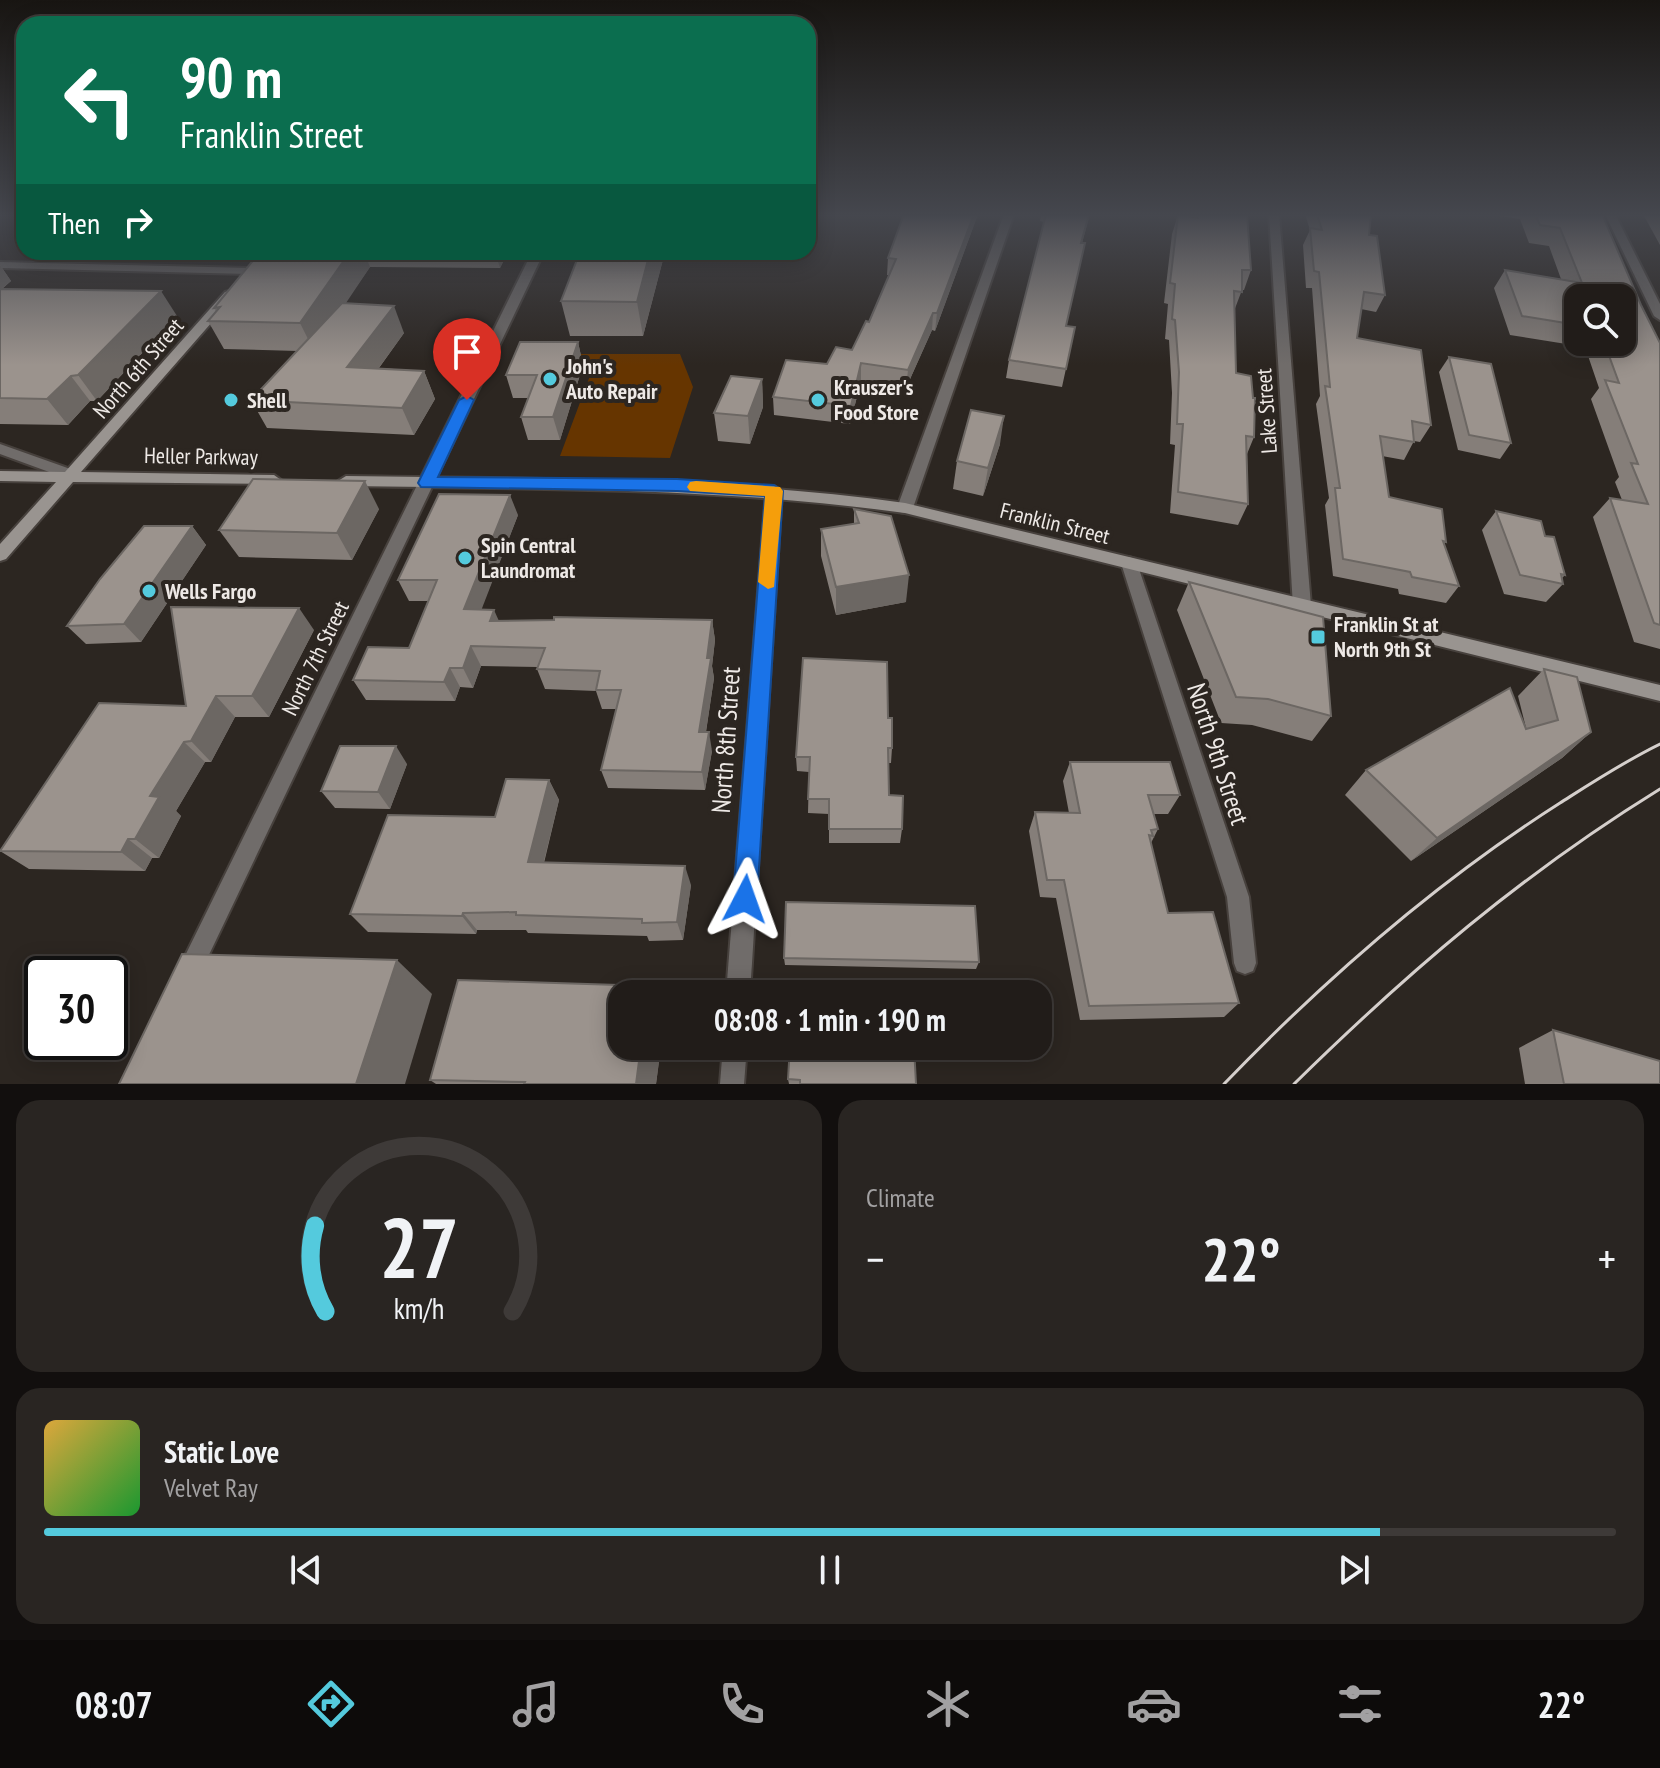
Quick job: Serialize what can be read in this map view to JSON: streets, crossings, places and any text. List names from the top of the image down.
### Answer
{
  "streets": {
    "main road": ["North 6th Street", "Heller Parkway", "Franklin Street"],
    "street": [
      "Lake Street",
      "North 7th Street",
      "North 8th Street",
      "North 9th Street"
    ]
  },
  "crossings": [
    ["North 6th Street", "Heller Parkway"],
    ["Lake Street", "Franklin Street"],
    ["Franklin Street", "North 7th Street"],
    ["Franklin Street", "North 8th Street"],
    ["Franklin Street", "North 9th Street"]
  ],
  "places": {
    "other": [
      "John's Auto Repair",
      "Shell",
      "Krauszer's Food Store",
      "Spin Central Laundromat",
      "Wells Fargo"
    ],
    "transit": ["Franklin St at North 9th St"]
  },
  "page": {
    "turn": ["90 m", "Franklin Street"],
    "then": "Then",
    "limit": "30",
    "trip": "08:08 · 1 min · 190 m",
    "tile": "Climate",
    "heat": ["−", "22°", "+"],
    "song": ["Static Love", "Velvet Ray"],
    "tabs": ["08:07", "22°"],
    "gauge": ["27", "km/h"]
  }
}
